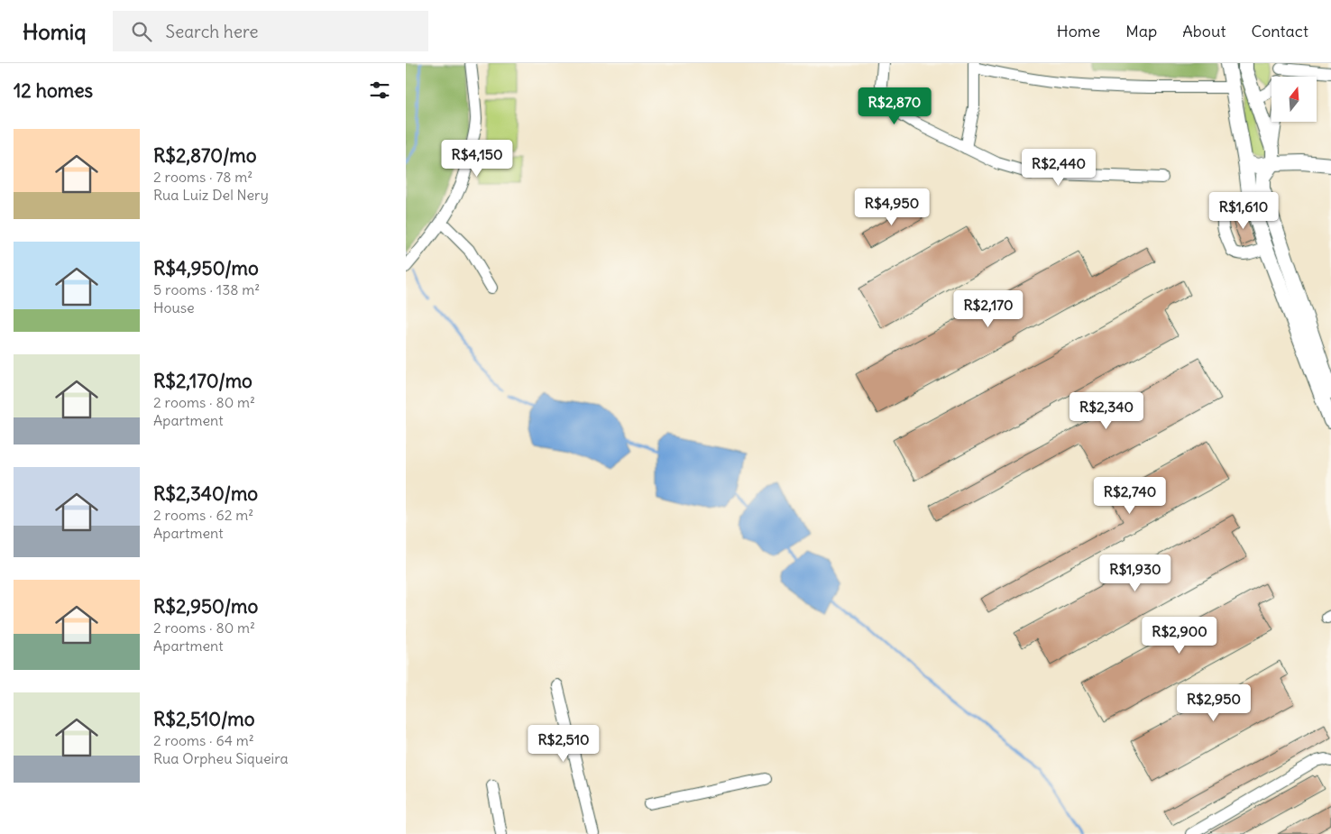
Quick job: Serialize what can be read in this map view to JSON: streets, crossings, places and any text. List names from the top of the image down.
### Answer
{
  "north": "top",
  "page": {
    "header": "Homiq",
    "search": "Search here",
    "nav": [
      "Home",
      "Map",
      "About",
      "Contact"
    ],
    "heading": "12 homes",
    "price": [
      "R$2,870",
      "R$4,150",
      "R$2,440",
      "R$4,950",
      "R$1,610",
      "R$2,170",
      "R$2,340",
      "R$2,740",
      "R$1,930",
      "R$2,900",
      "R$2,950",
      "R$2,510"
    ],
    "list": [
      {
        "name": "R$2,870/mo",
        "note": "2 rooms · 78 m² · Rua Luiz Del Nery"
      },
      {
        "name": "R$4,950/mo",
        "note": "5 rooms · 138 m² · House"
      },
      {
        "name": "R$2,170/mo",
        "note": "2 rooms · 80 m² · Apartment"
      },
      {
        "name": "R$2,340/mo",
        "note": "2 rooms · 62 m² · Apartment"
      },
      {
        "name": "R$2,950/mo",
        "note": "2 rooms · 80 m² · Apartment"
      },
      {
        "name": "R$2,510/mo",
        "note": "2 rooms · 64 m² · Rua Orpheu Siqueira"
      }
    ]
  }
}
